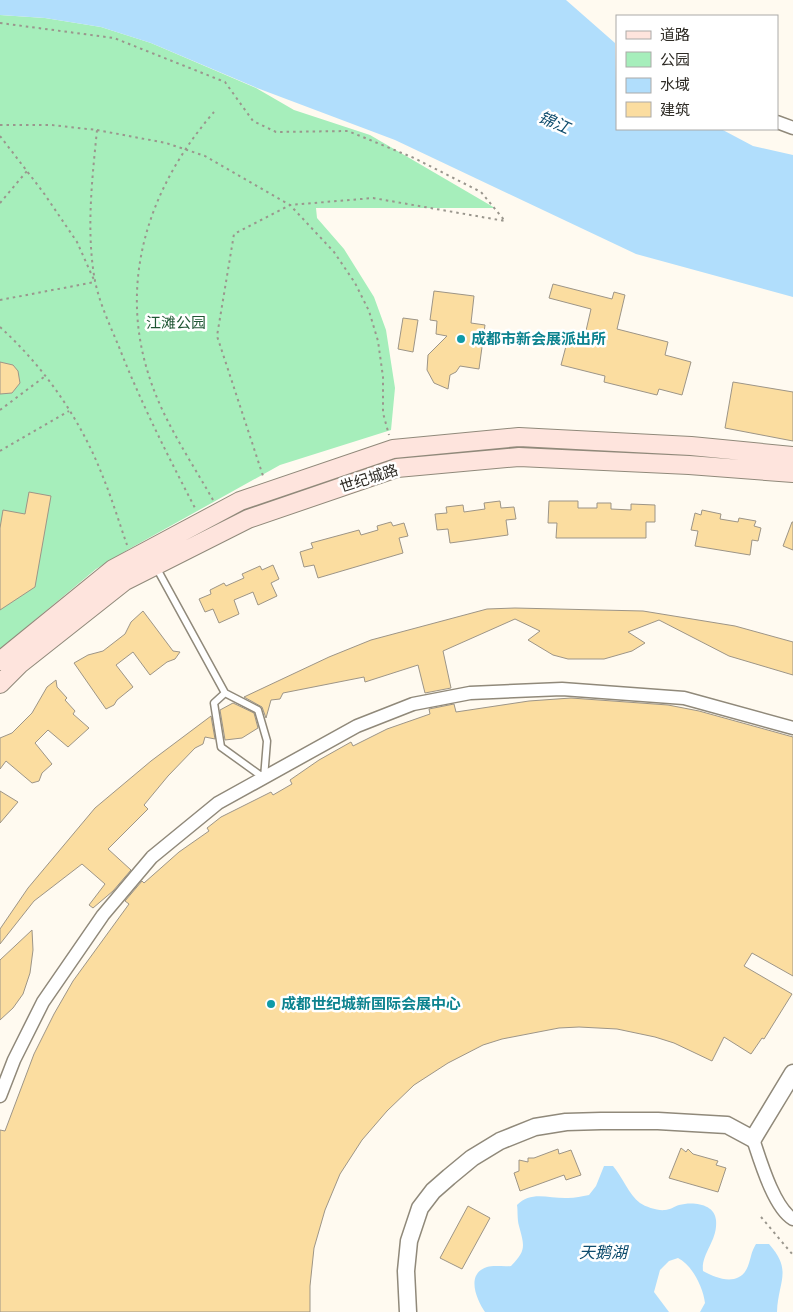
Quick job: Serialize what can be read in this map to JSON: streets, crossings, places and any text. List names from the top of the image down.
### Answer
{
  "streets": {
    "main road": ["世纪城路"]
  },
  "water": ["锦江", "天鹅湖"],
  "parks": ["江滩公园"],
  "places": ["成都市新会展派出所", "成都世纪城新国际会展中心"],
  "legend": [
    "道路",
    "公园",
    "水域",
    "建筑"
  ]
}
